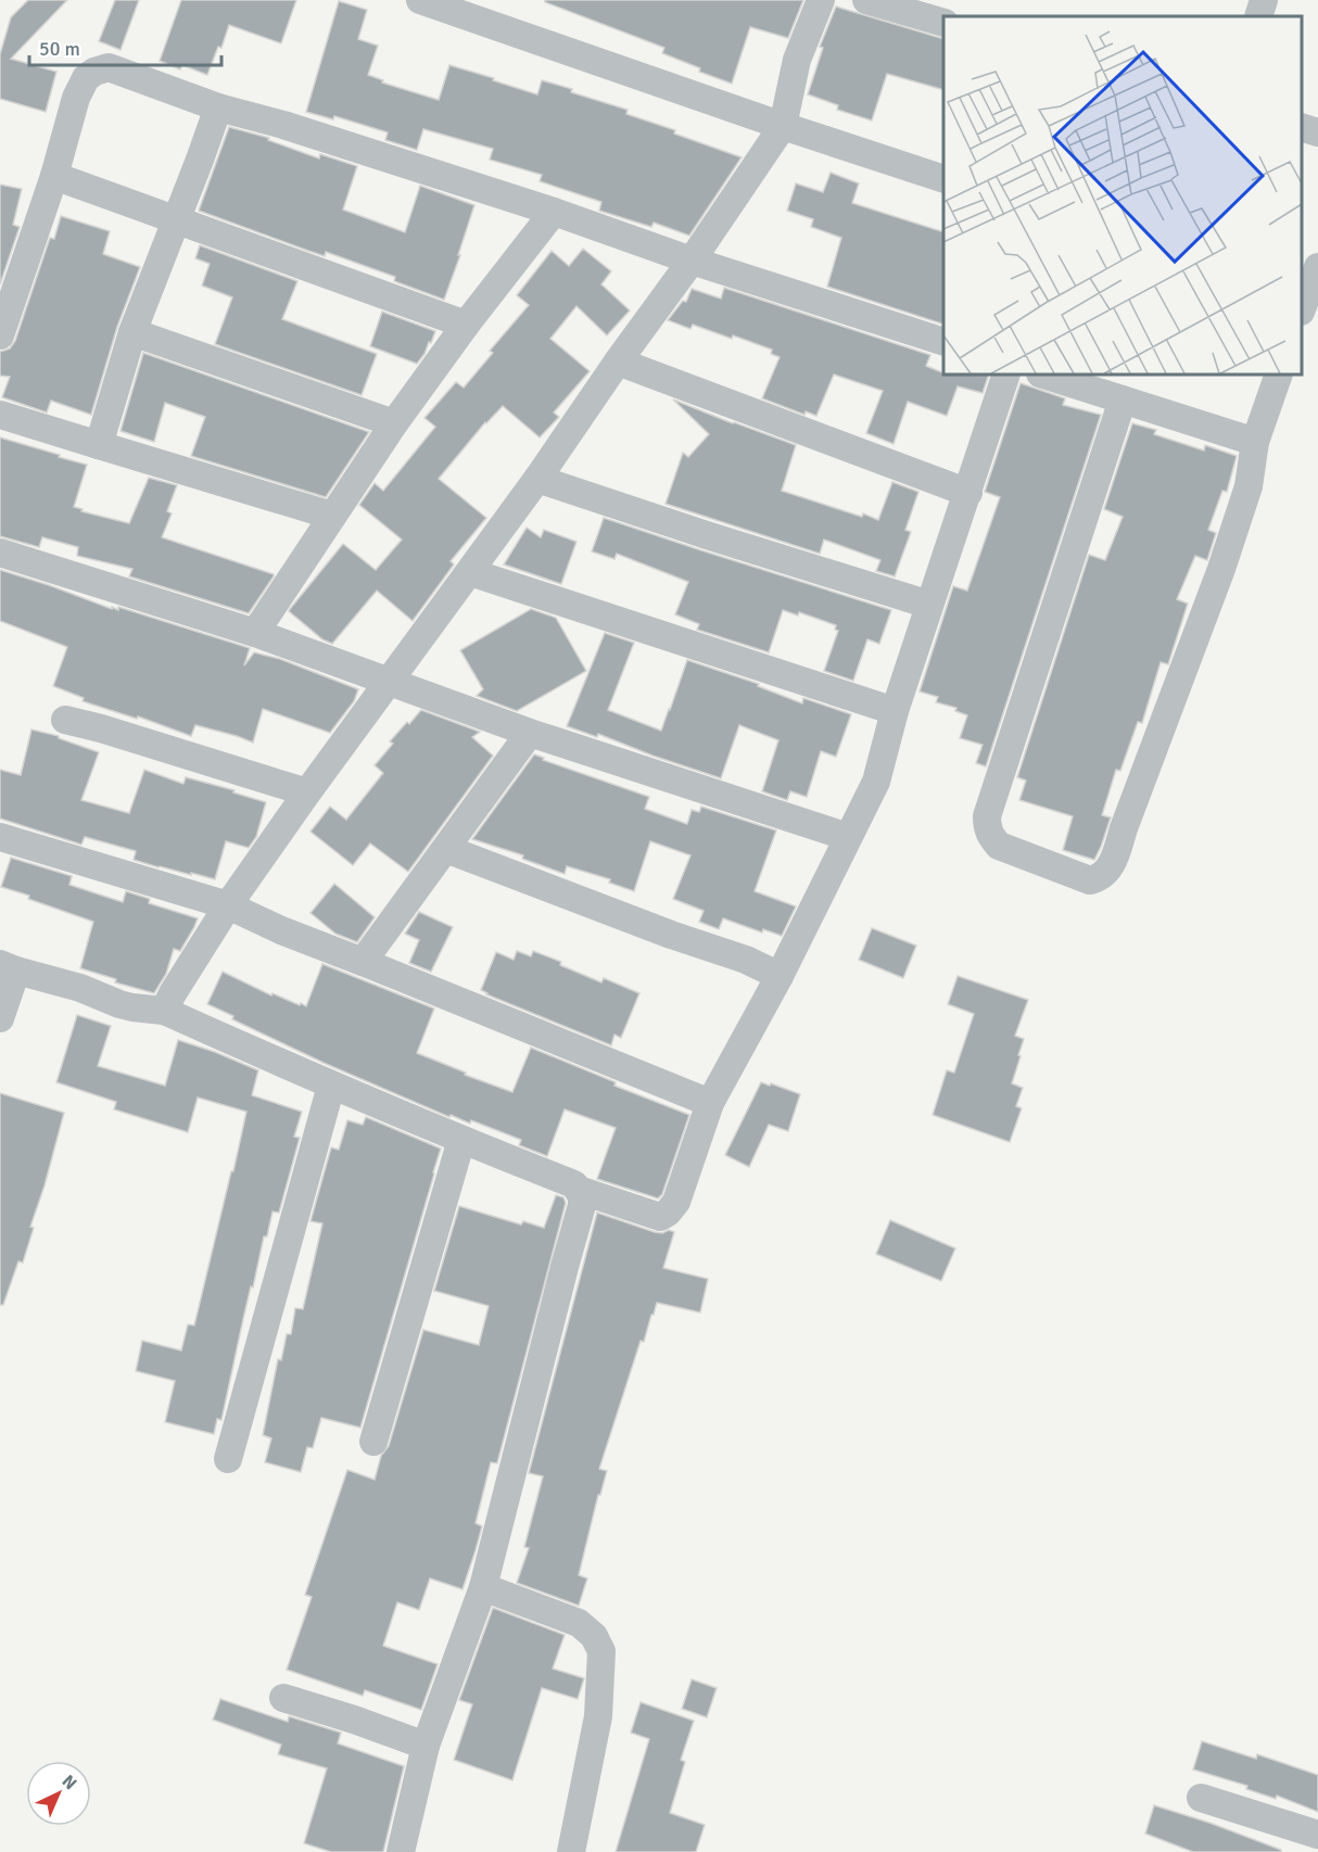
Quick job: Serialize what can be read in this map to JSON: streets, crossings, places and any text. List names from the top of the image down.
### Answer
{
  "scale_bar": "50 m",
  "north": "top right"
}
